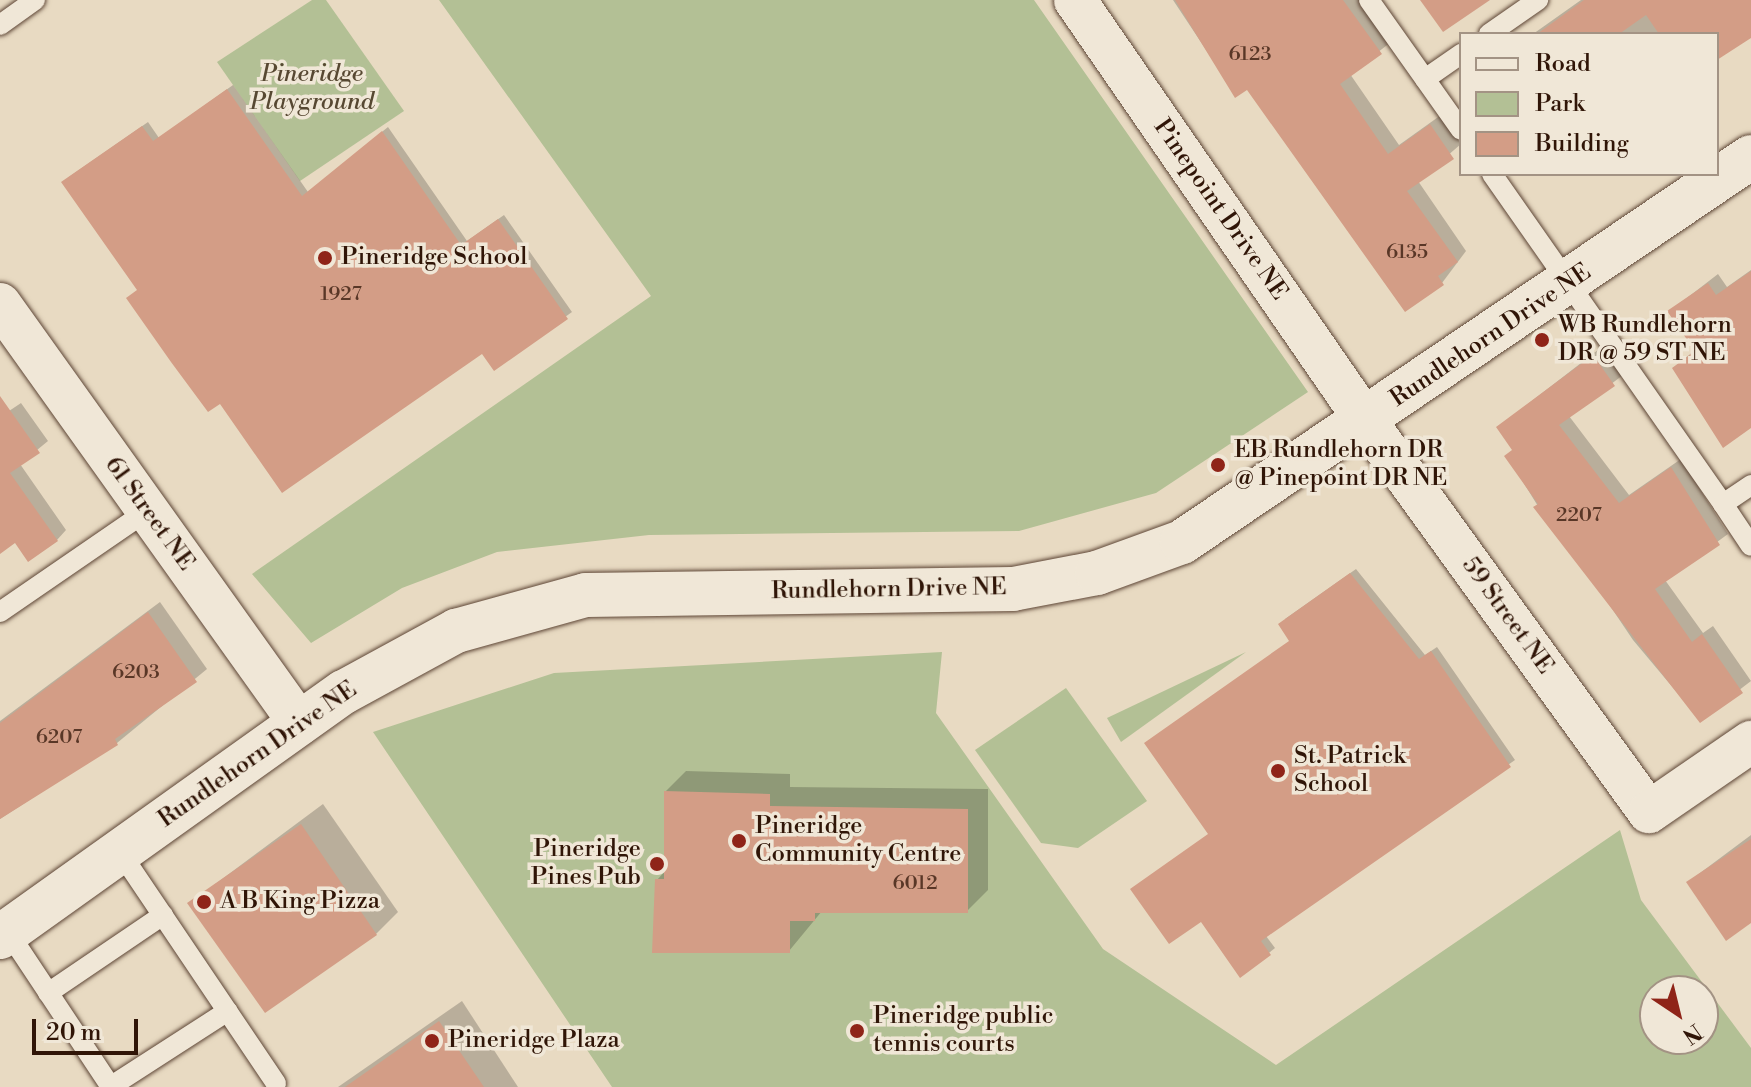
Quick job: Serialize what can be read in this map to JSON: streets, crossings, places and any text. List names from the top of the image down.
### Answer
{
  "streets": {
    "street": [
      "Pinepoint Drive NE",
      "Rundlehorn Drive NE",
      "61 Street NE",
      "59 Street NE"
    ]
  },
  "crossings": [
    ["Pinepoint Drive NE", "Rundlehorn Drive NE"],
    ["Pinepoint Drive NE", "59 Street NE"],
    ["Rundlehorn Drive NE", "61 Street NE"],
    ["Rundlehorn Drive NE", "59 Street NE"]
  ],
  "parks": ["Pineridge Playground"],
  "places": [
    "Pineridge School",
    "WB Rundlehorn DR @ 59 ST NE",
    "EB Rundlehorn DR @ Pinepoint DR NE",
    "St. Patrick School",
    "Pineridge Community Centre",
    "Pineridge Pines Pub",
    "A B King Pizza",
    "Pineridge public tennis courts",
    "Pineridge Plaza"
  ],
  "house_numbers": [
    "6123",
    "6135",
    "1927",
    "2207",
    "6203",
    "6207",
    "6012"
  ],
  "legend": ["Road", "Park", "Building"],
  "scale_bar": "20 m",
  "north": "bottom right"
}
